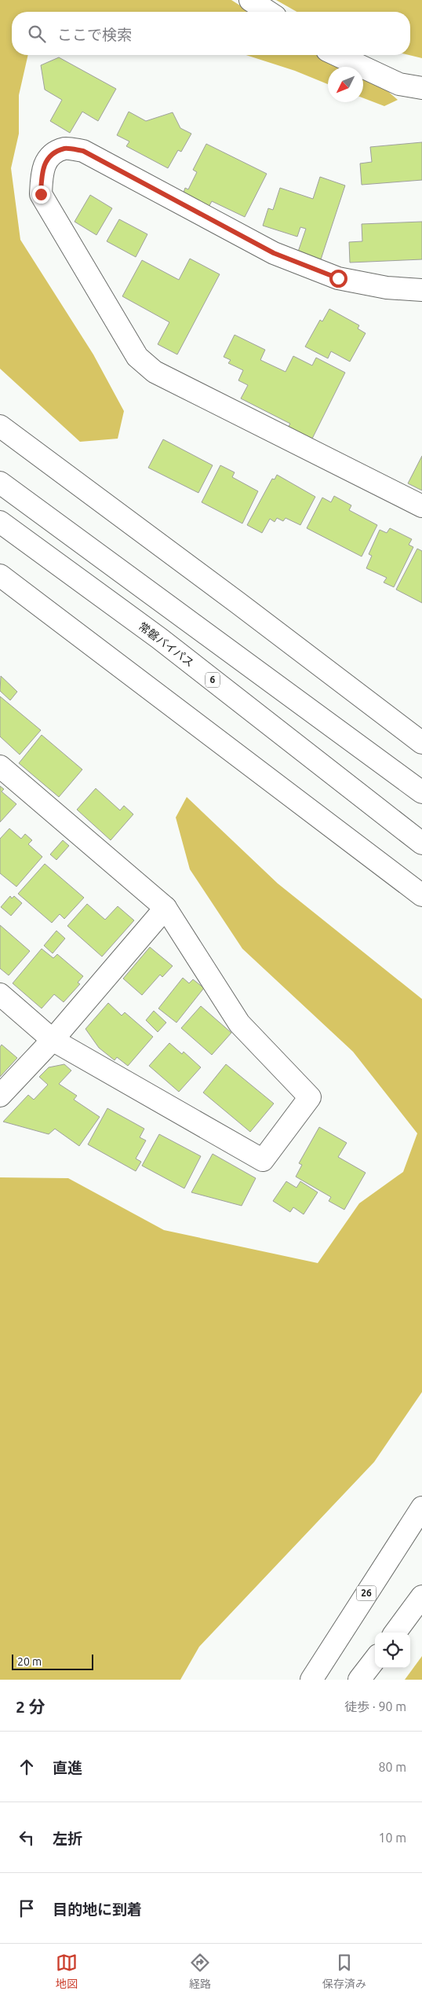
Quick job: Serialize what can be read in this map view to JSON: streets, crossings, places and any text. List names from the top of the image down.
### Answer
{
  "streets": {
    "main road": ["常磐バイパス", "6", "26"]
  },
  "scale_bar": "20 m",
  "north": "bottom left",
  "page": {
    "search": "ここで検索",
    "scale": "20 m",
    "heading": ["2 分", "徒歩 · 90 m"],
    "list": [
      ["直進", "80 m"],
      ["左折", "10 m"],
      "目的地に到着"
    ],
    "nav": ["地図", "経路", "保存済み"]
  }
}
